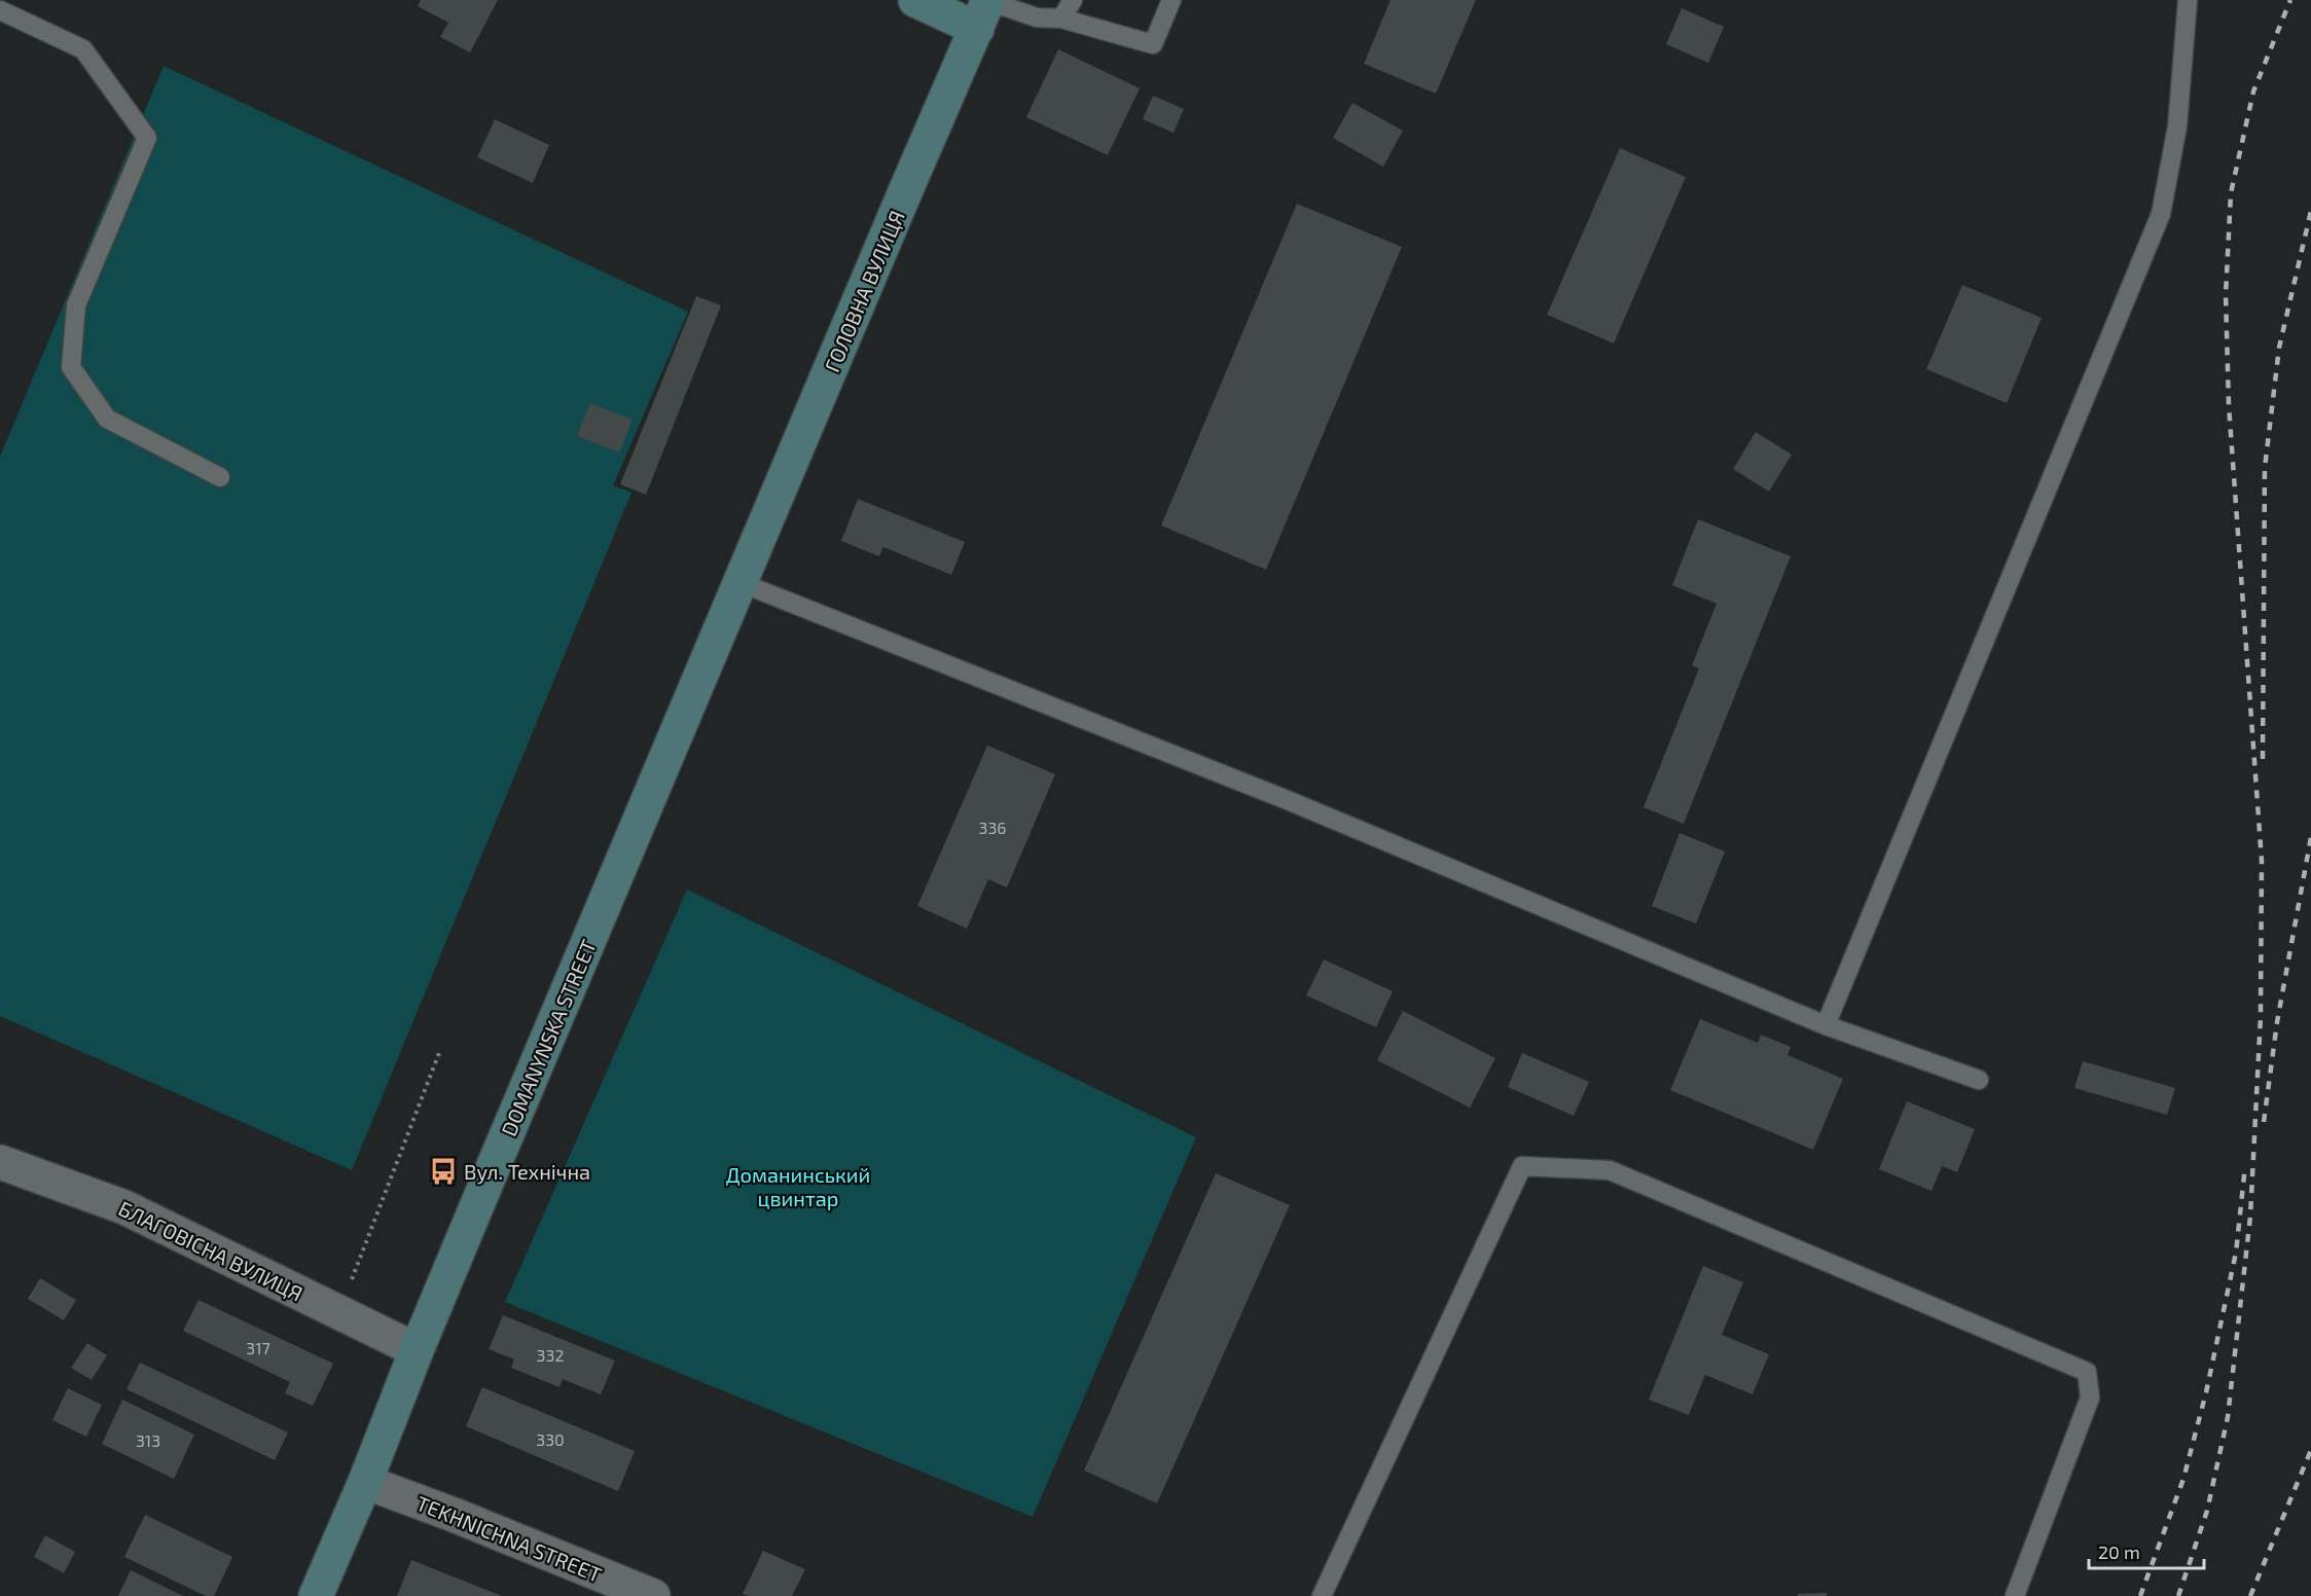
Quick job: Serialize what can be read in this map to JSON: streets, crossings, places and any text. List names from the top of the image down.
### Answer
{
  "streets": {
    "main road": ["ГОЛОВНА ВУЛИЦЯ", "DOMANYNSKA STREET"],
    "street": ["БЛАГОВІСНА ВУЛИЦЯ", "TEKHNICHNA STREET"]
  },
  "crossings": [
    ["ГОЛОВНА ВУЛИЦЯ", "DOMANYNSKA STREET"],
    ["DOMANYNSKA STREET", "БЛАГОВІСНА ВУЛИЦЯ"],
    ["DOMANYNSKA STREET", "TEKHNICHNA STREET"]
  ],
  "parks": ["Доманинський цвинтар"],
  "places": {
    "bus stop": ["Вул. Технічна"]
  },
  "house_numbers": [
    "336",
    "317",
    "332",
    "330",
    "313"
  ],
  "scale_bar": "20 m"
}
